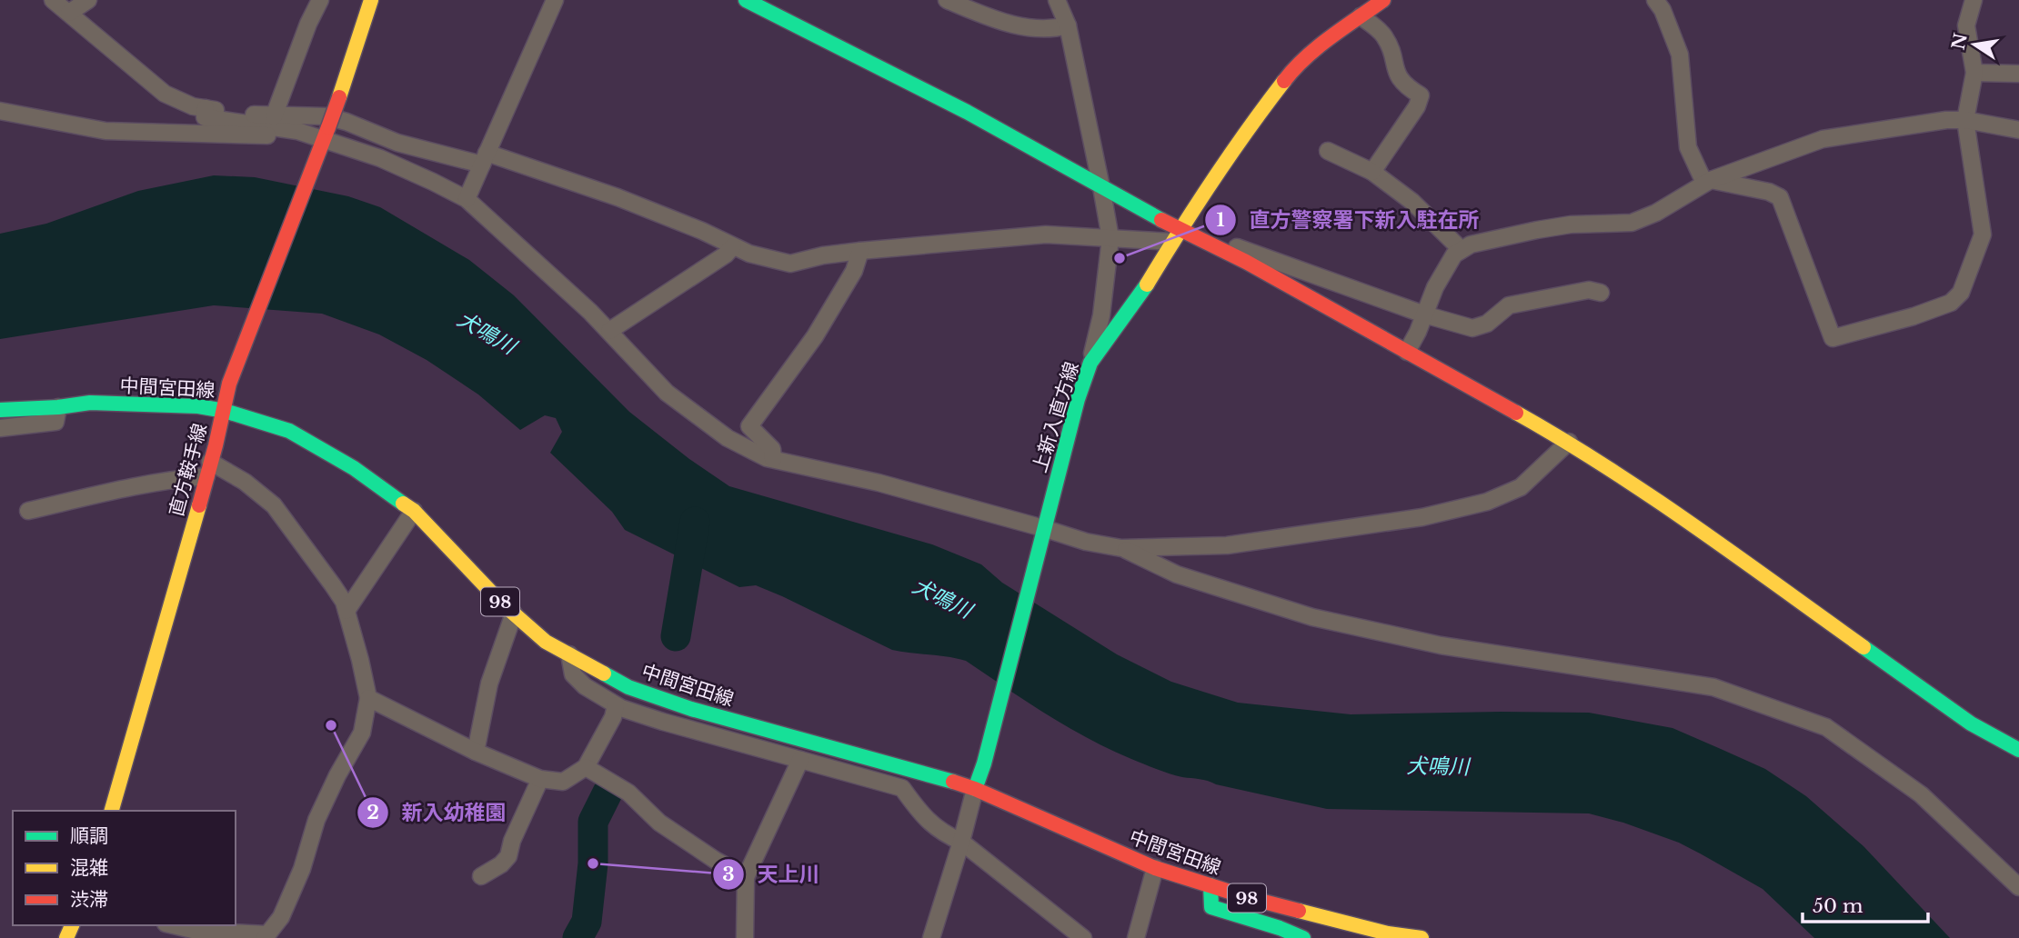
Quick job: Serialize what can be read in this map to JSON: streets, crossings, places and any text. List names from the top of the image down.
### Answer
{
  "streets": {
    "main road": [
      "中間宮田線",
      "上新入直方線",
      "直方鞍手線",
      "98"
    ]
  },
  "crossings": [
    ["中間宮田線", "上新入直方線"],
    ["中間宮田線", "直方鞍手線"]
  ],
  "water": ["犬鳴川"],
  "places": ["直方警察署下新入駐在所", "新入幼稚園", "天上川"],
  "legend": ["順調", "混雑", "渋滞"],
  "scale_bar": "50 m",
  "north": "left"
}
